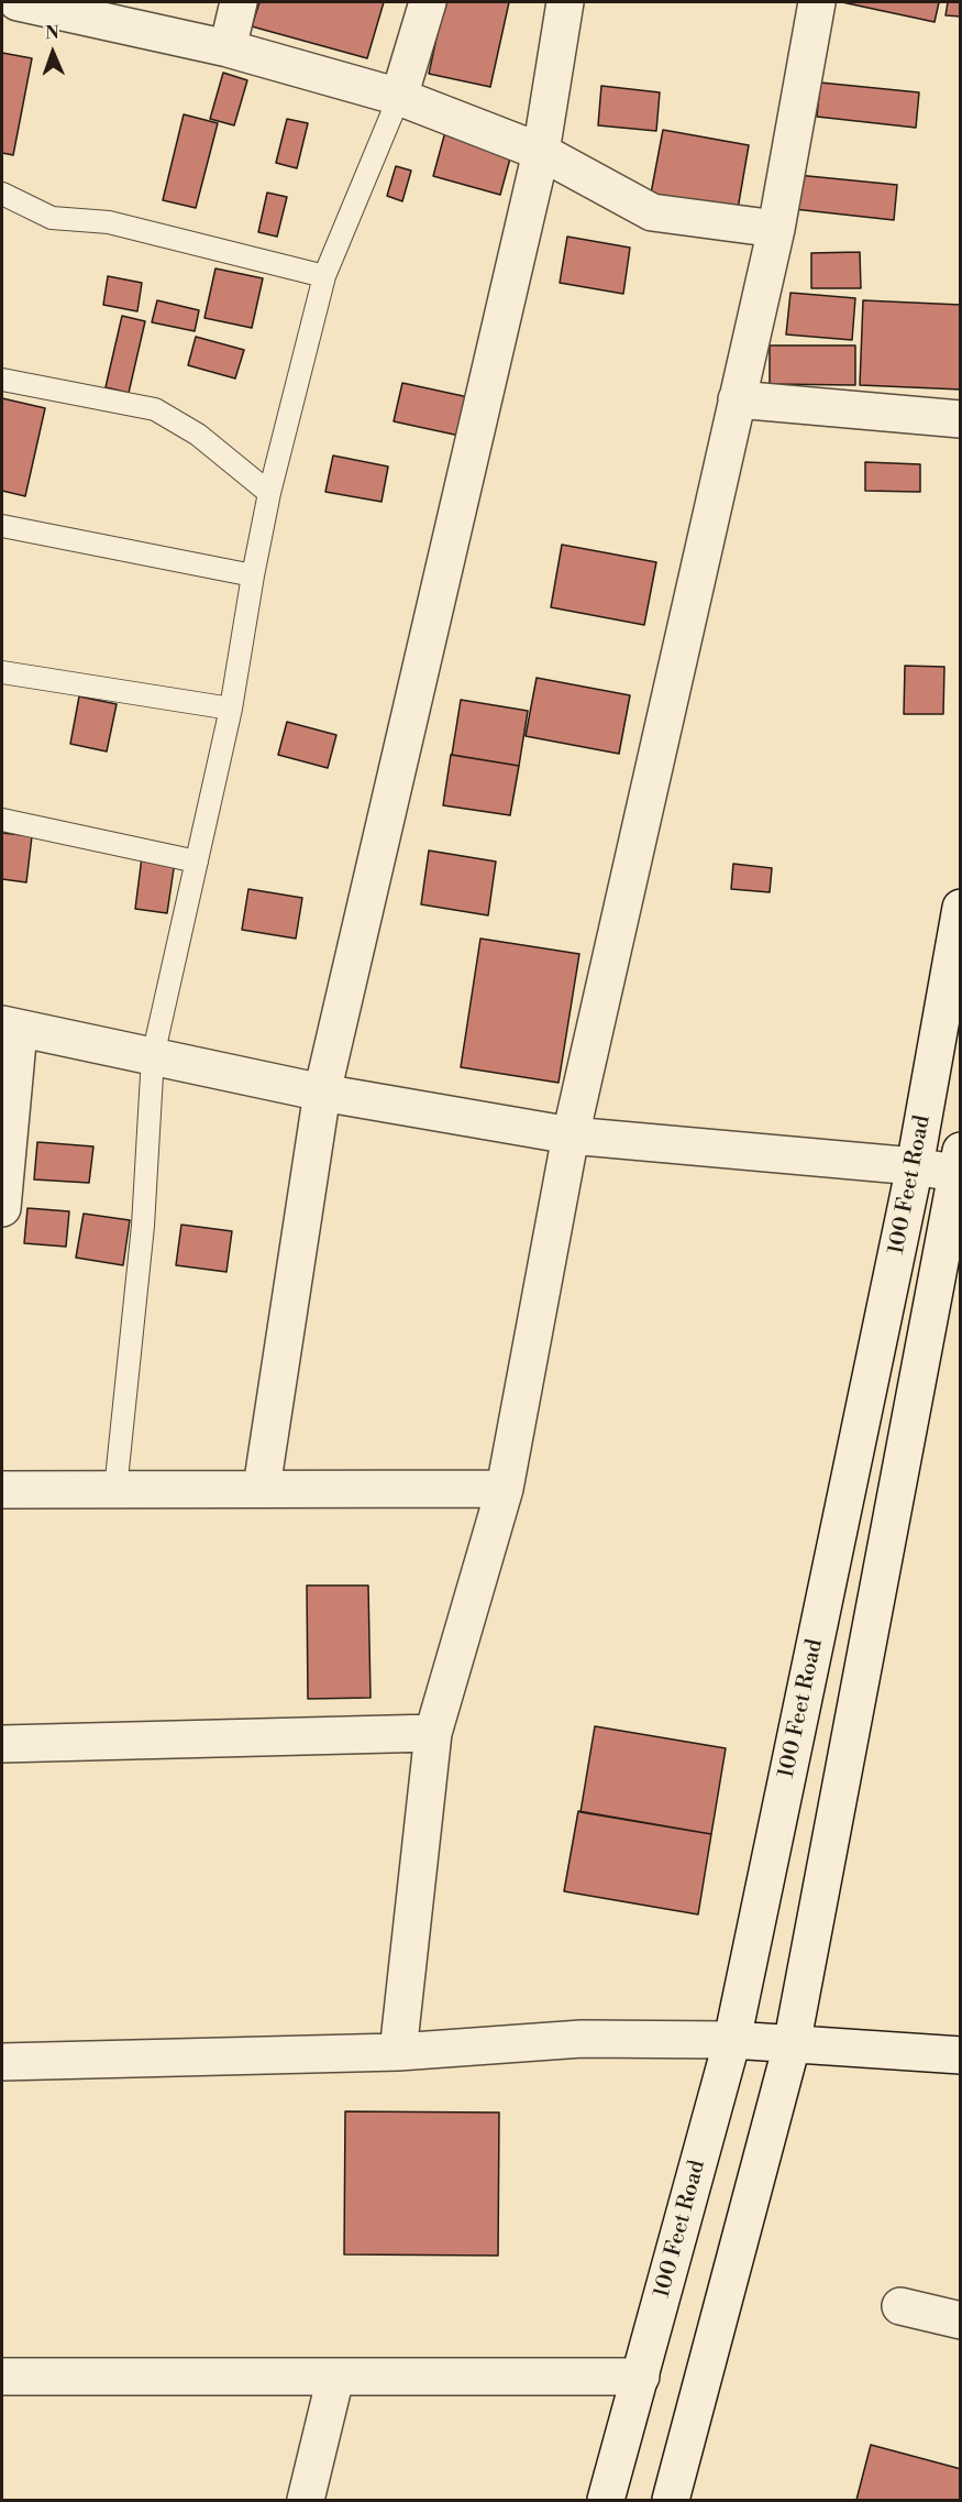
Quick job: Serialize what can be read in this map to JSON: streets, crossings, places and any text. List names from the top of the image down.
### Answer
{
  "streets": {
    "street": ["100 Feet Road"]
  },
  "north": "top"
}
